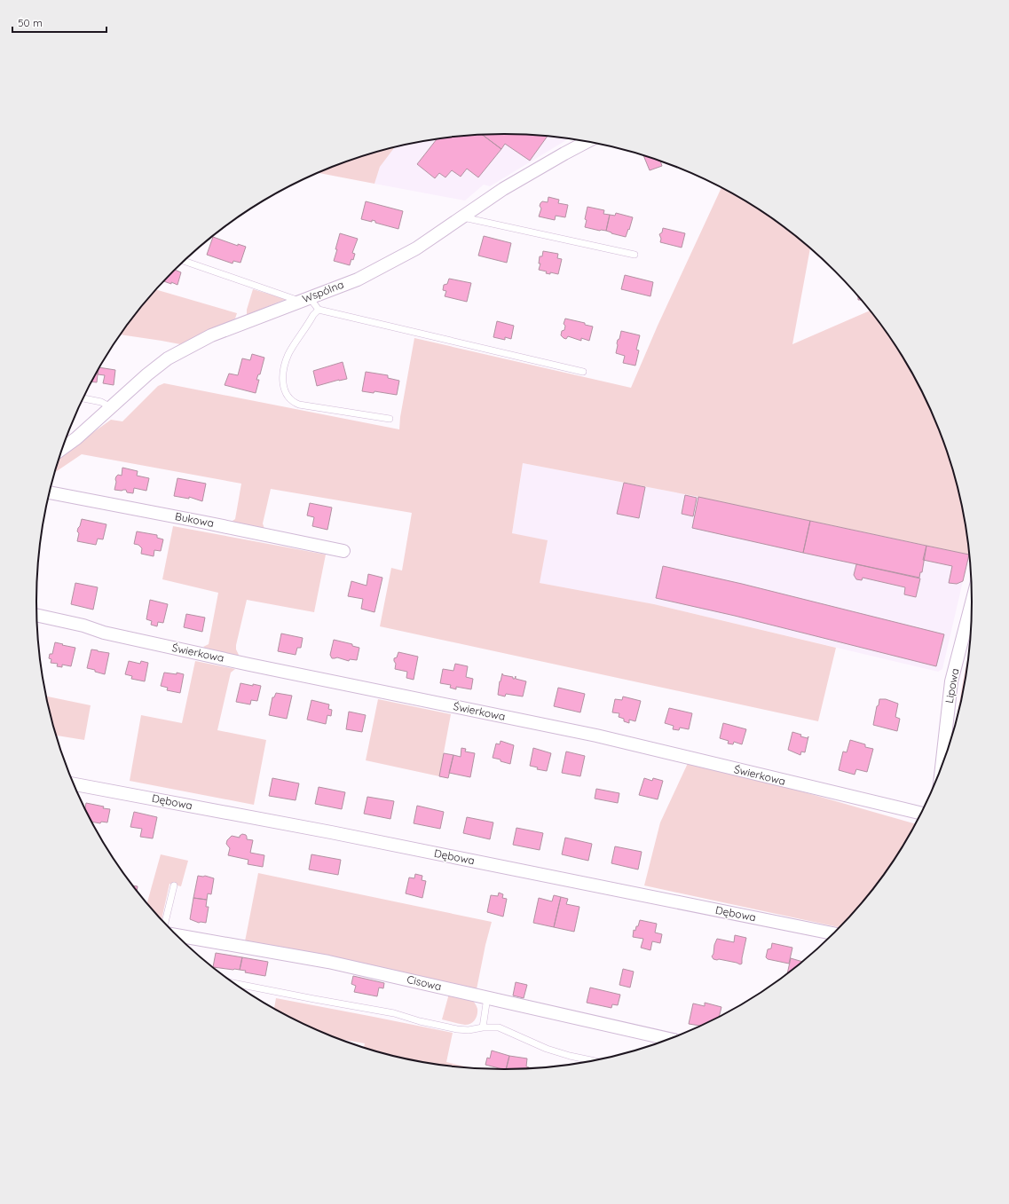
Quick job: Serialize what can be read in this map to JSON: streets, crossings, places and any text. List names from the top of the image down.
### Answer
{
  "streets": {
    "street": [
      "Wspólna",
      "Bukowa",
      "Świerkowa",
      "Lipowa",
      "Dębowa",
      "Cisowa"
    ]
  },
  "scale_bar": "50 m"
}
